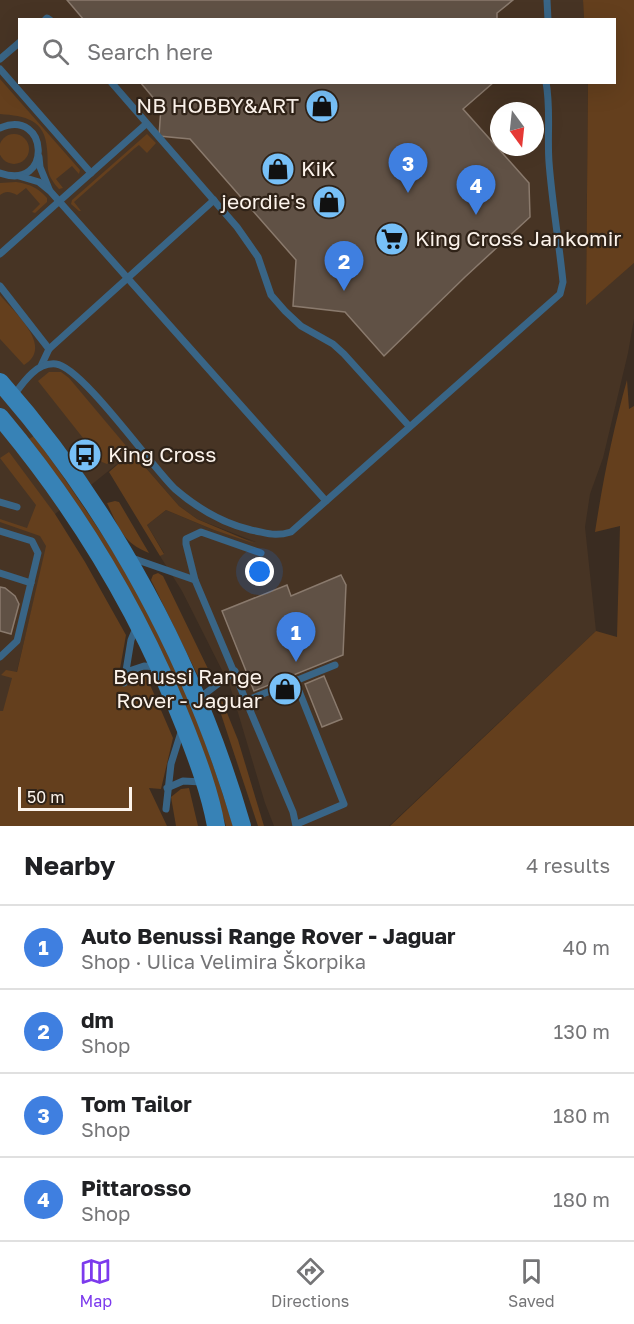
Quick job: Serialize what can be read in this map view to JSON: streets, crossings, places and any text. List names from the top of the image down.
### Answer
{
  "places": {
    "shop": [
      "NB HOBBY&ART",
      "KiK",
      "jeordie's",
      "Benussi Range Rover - Jaguar"
    ],
    "supermarket": ["King Cross Jankomir"],
    "bus stop": ["King Cross"]
  },
  "scale_bar": "50 m",
  "north": "bottom",
  "page": {
    "search": "Search here",
    "pins": [
      "3",
      "4",
      "2",
      "1"
    ],
    "scale": "50 m",
    "heading": ["Nearby", "4 results"],
    "list": [
      {
        "mark": "1",
        "name": "Auto Benussi Range Rover - Jaguar",
        "note": "Shop · Ulica Velimira Škorpika",
        "value": "40 m"
      },
      {
        "mark": "2",
        "name": "dm",
        "note": "Shop",
        "value": "130 m"
      },
      {
        "mark": "3",
        "name": "Tom Tailor",
        "note": "Shop",
        "value": "180 m"
      },
      {
        "mark": "4",
        "name": "Pittarosso",
        "note": "Shop",
        "value": "180 m"
      }
    ],
    "nav": ["Map", "Directions", "Saved"]
  }
}
